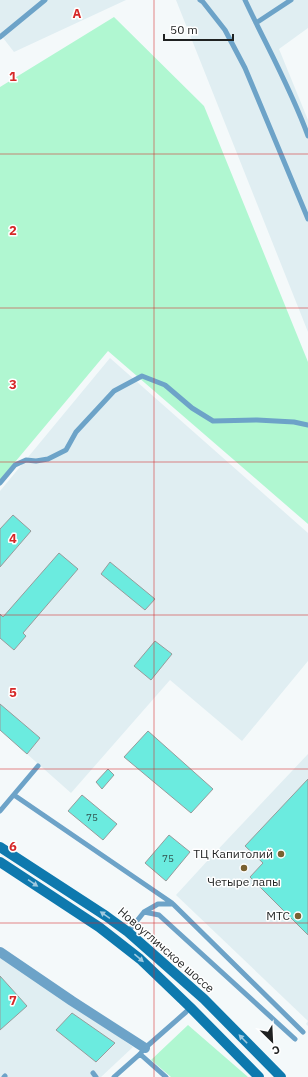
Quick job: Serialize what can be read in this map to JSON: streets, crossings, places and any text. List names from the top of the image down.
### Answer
{
  "streets": {
    "main road": ["Новоугличское шоссе"]
  },
  "places": ["ТЦ Капитолий", "Четыре лапы", "МТС"],
  "house_numbers": ["75", "75"],
  "scale_bar": "50 m",
  "north": "bottom right",
  "grid": {
    "columns": ["A"],
    "rows": [
      "1",
      "2",
      "3",
      "4",
      "5",
      "6",
      "7"
    ]
  }
}
